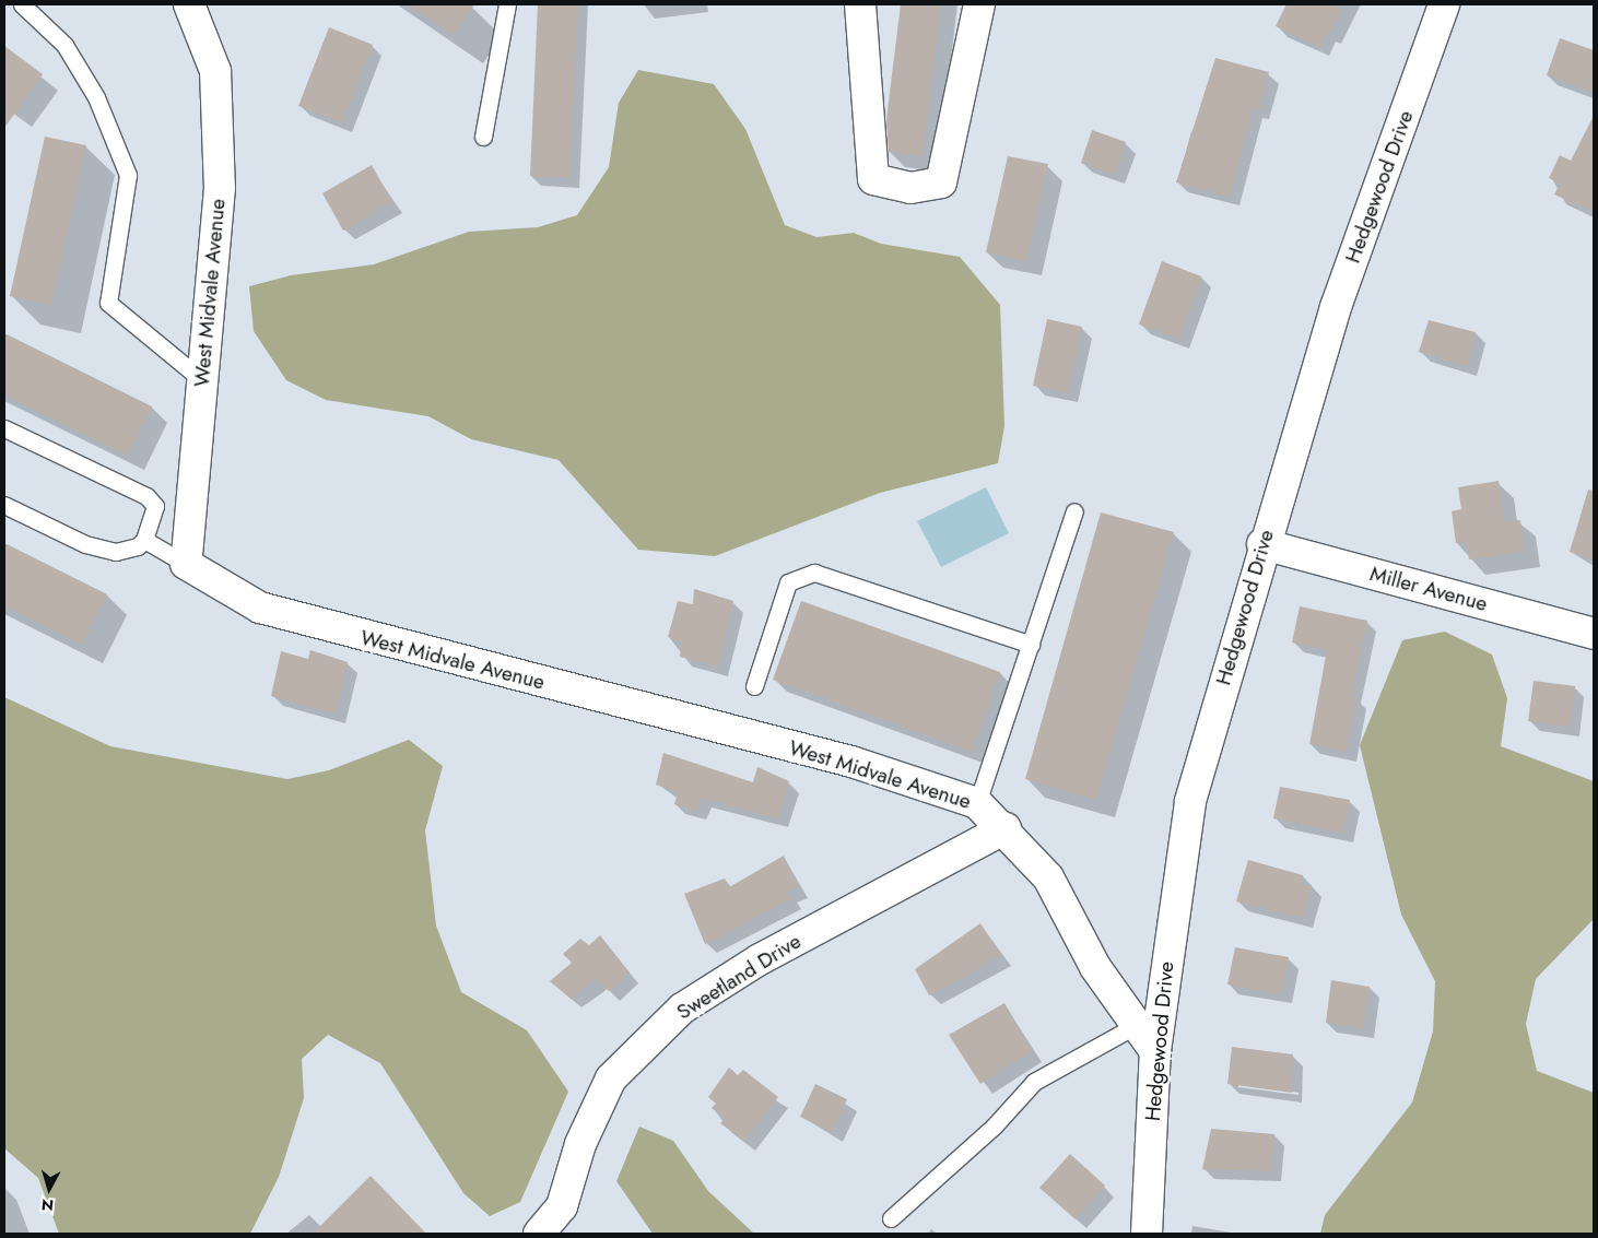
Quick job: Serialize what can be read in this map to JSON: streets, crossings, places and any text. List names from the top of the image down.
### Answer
{
  "streets": {
    "street": [
      "Hedgewood Drive",
      "West Midvale Avenue",
      "Miller Avenue",
      "Sweetland Drive"
    ]
  },
  "crossings": [
    ["Hedgewood Drive", "West Midvale Avenue"],
    ["Hedgewood Drive", "Miller Avenue"],
    ["West Midvale Avenue", "Sweetland Drive"]
  ],
  "north": "bottom"
}
